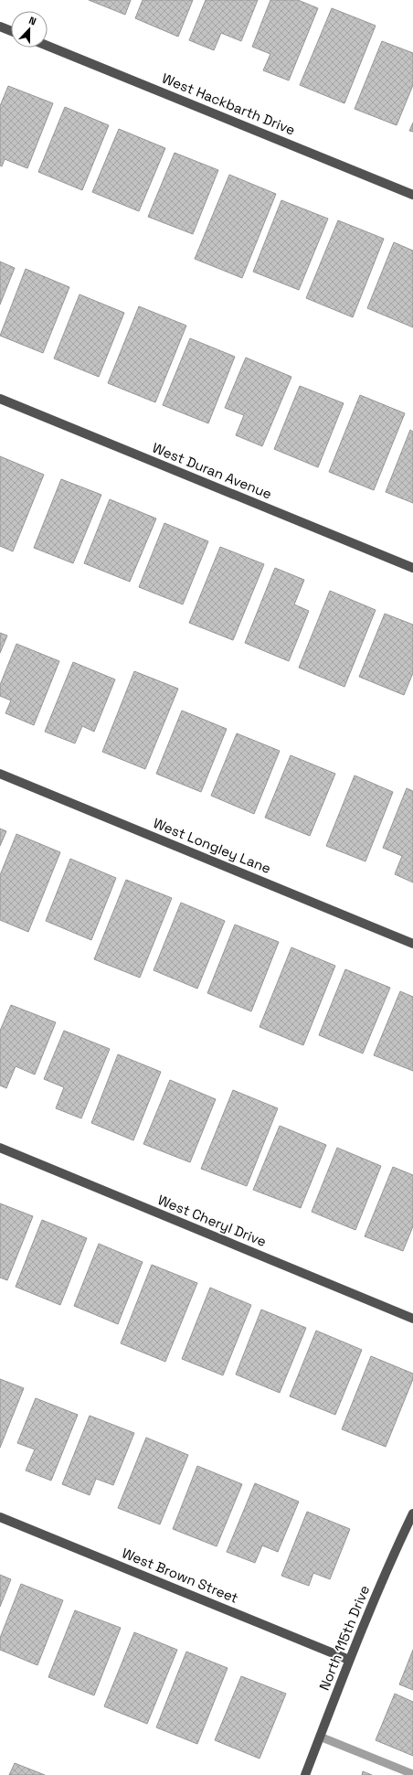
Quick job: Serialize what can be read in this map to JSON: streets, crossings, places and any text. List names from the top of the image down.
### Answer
{
  "streets": {
    "street": [
      "West Hackbarth Drive",
      "West Duran Avenue",
      "West Longley Lane",
      "West Cheryl Drive",
      "West Brown Street",
      "North 115th Drive"
    ]
  },
  "crossings": [
    ["West Brown Street", "North 115th Drive"]
  ],
  "north": "top"
}
